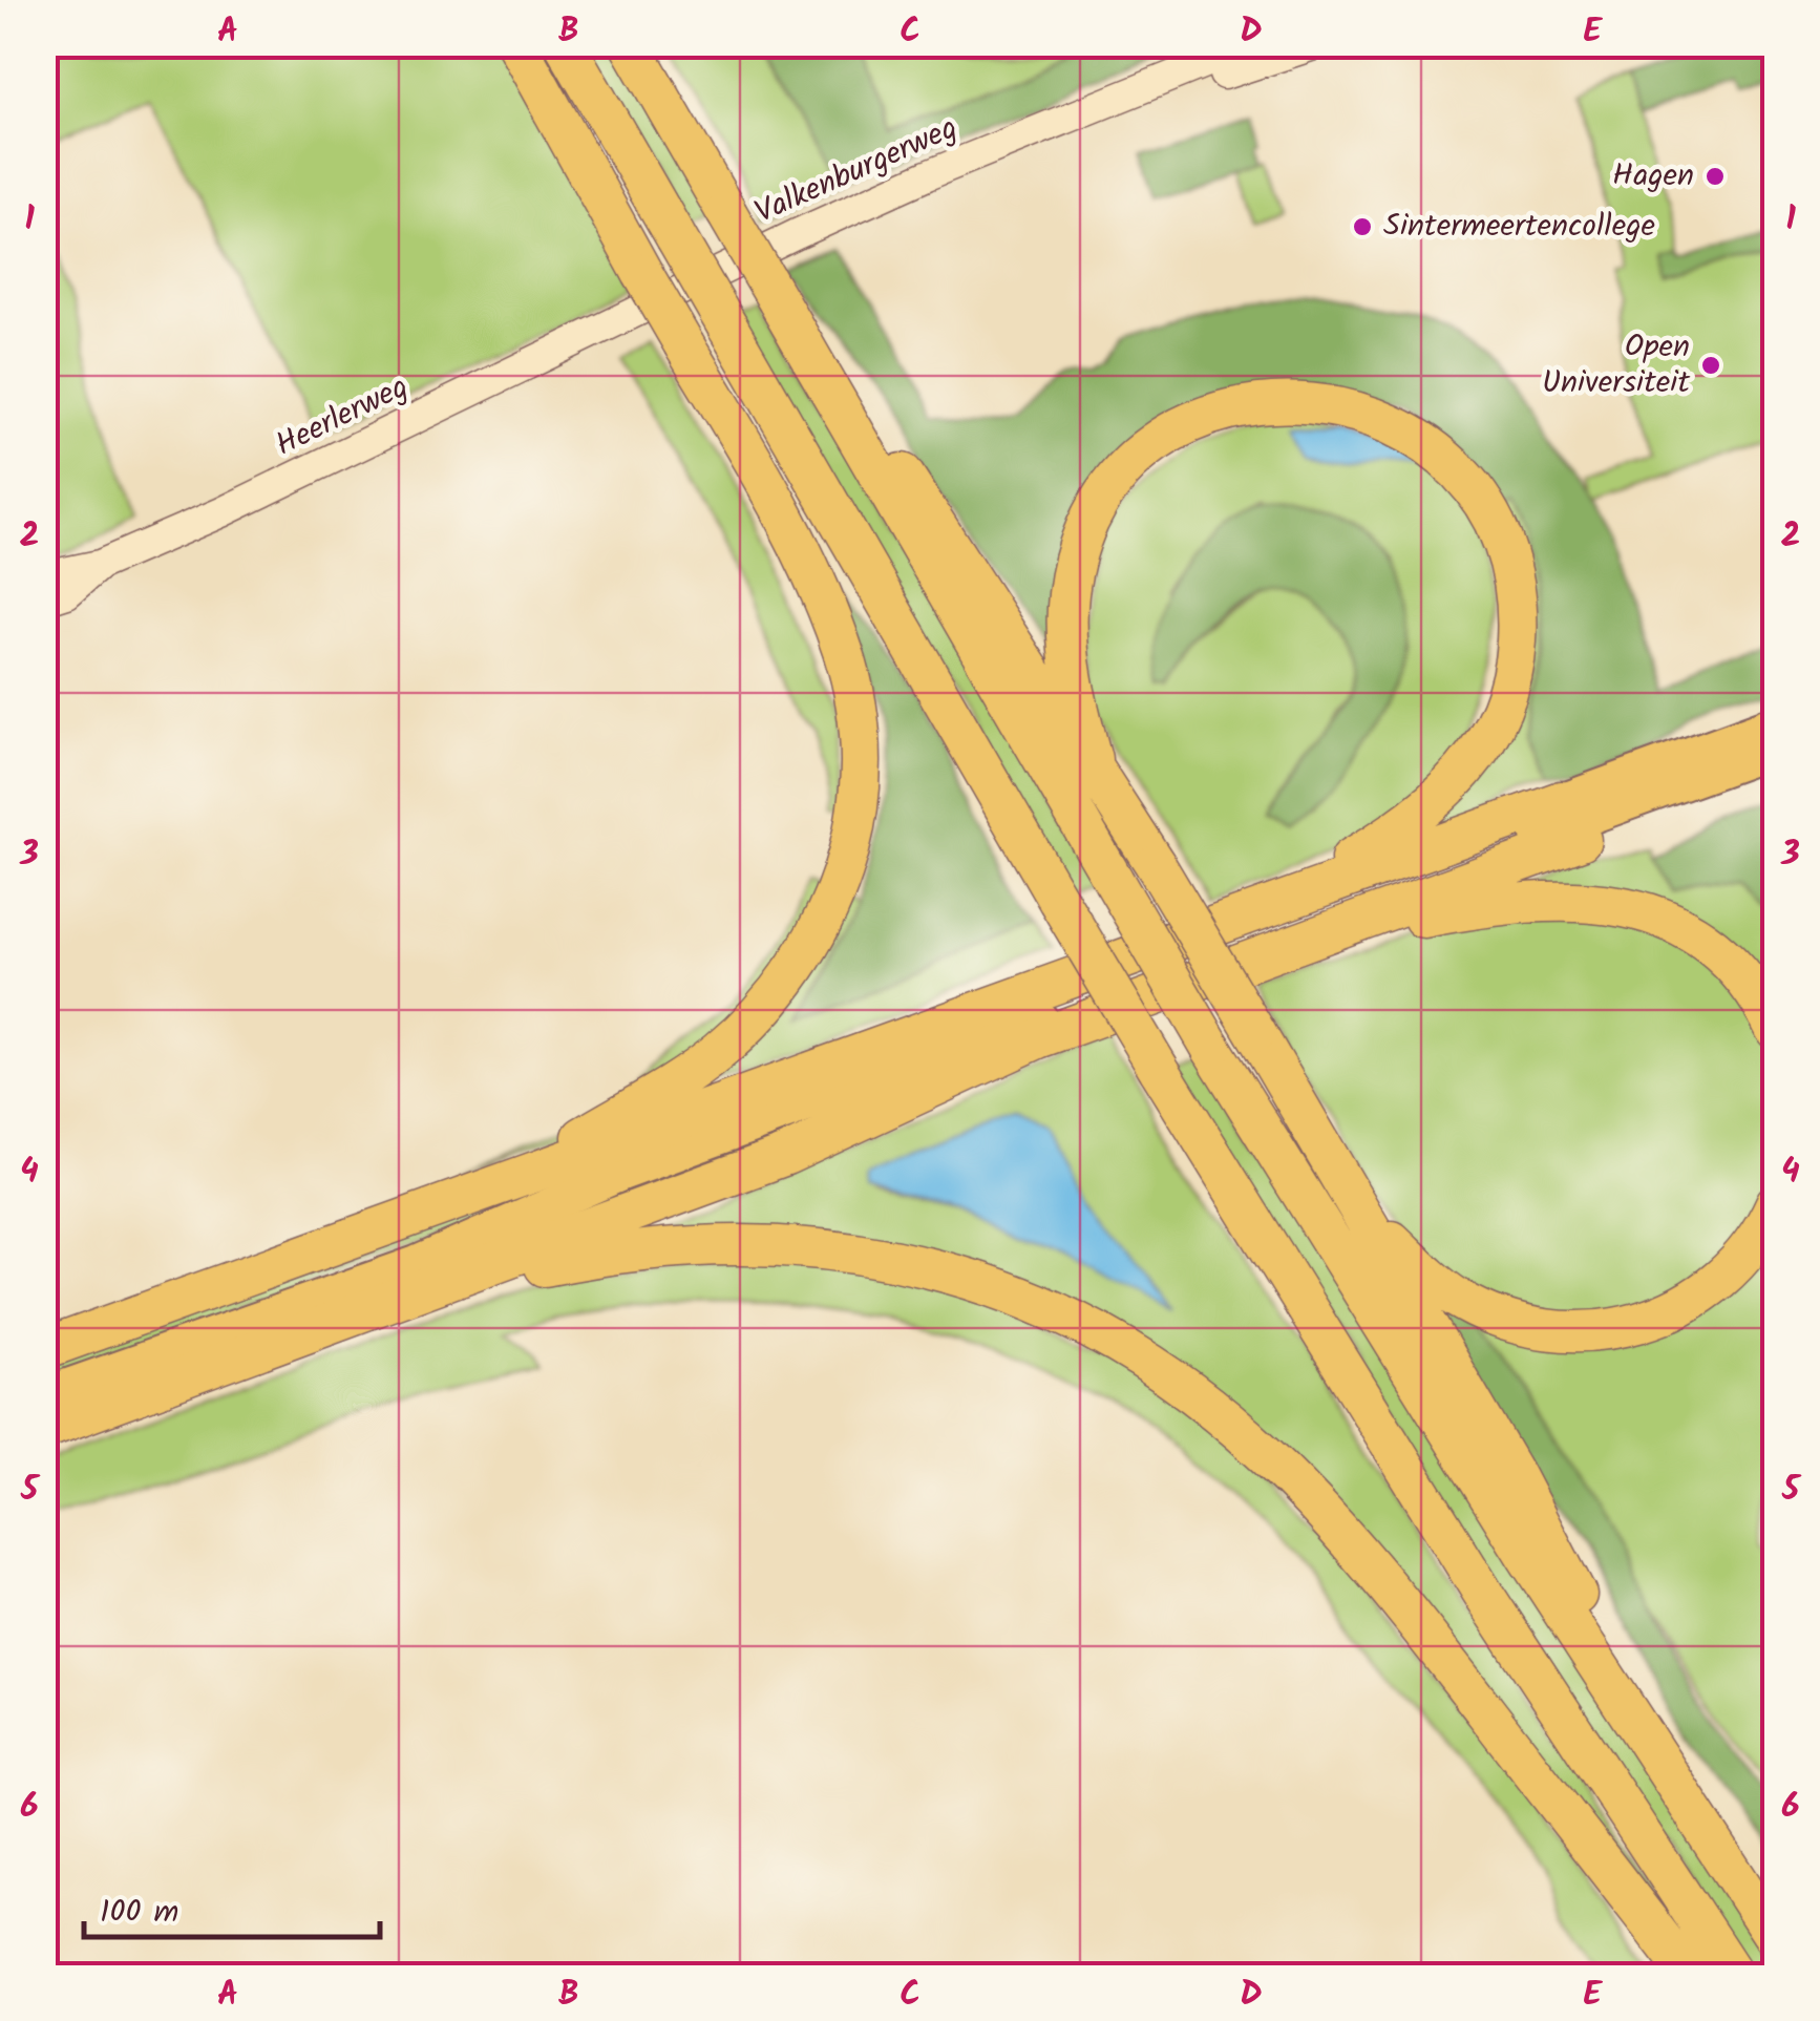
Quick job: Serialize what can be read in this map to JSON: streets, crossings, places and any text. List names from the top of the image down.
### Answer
{
  "streets": {
    "street": ["Valkenburgerweg", "Heerlerweg"]
  },
  "crossings": [
    ["Valkenburgerweg", "Heerlerweg"]
  ],
  "places": ["Hagen", "Sintermeertencollege", "Open Universiteit"],
  "scale_bar": "100 m",
  "grid": {
    "columns": [
      "A",
      "B",
      "C",
      "D",
      "E"
    ],
    "rows": [
      "1",
      "2",
      "3",
      "4",
      "5",
      "6"
    ]
  }
}
